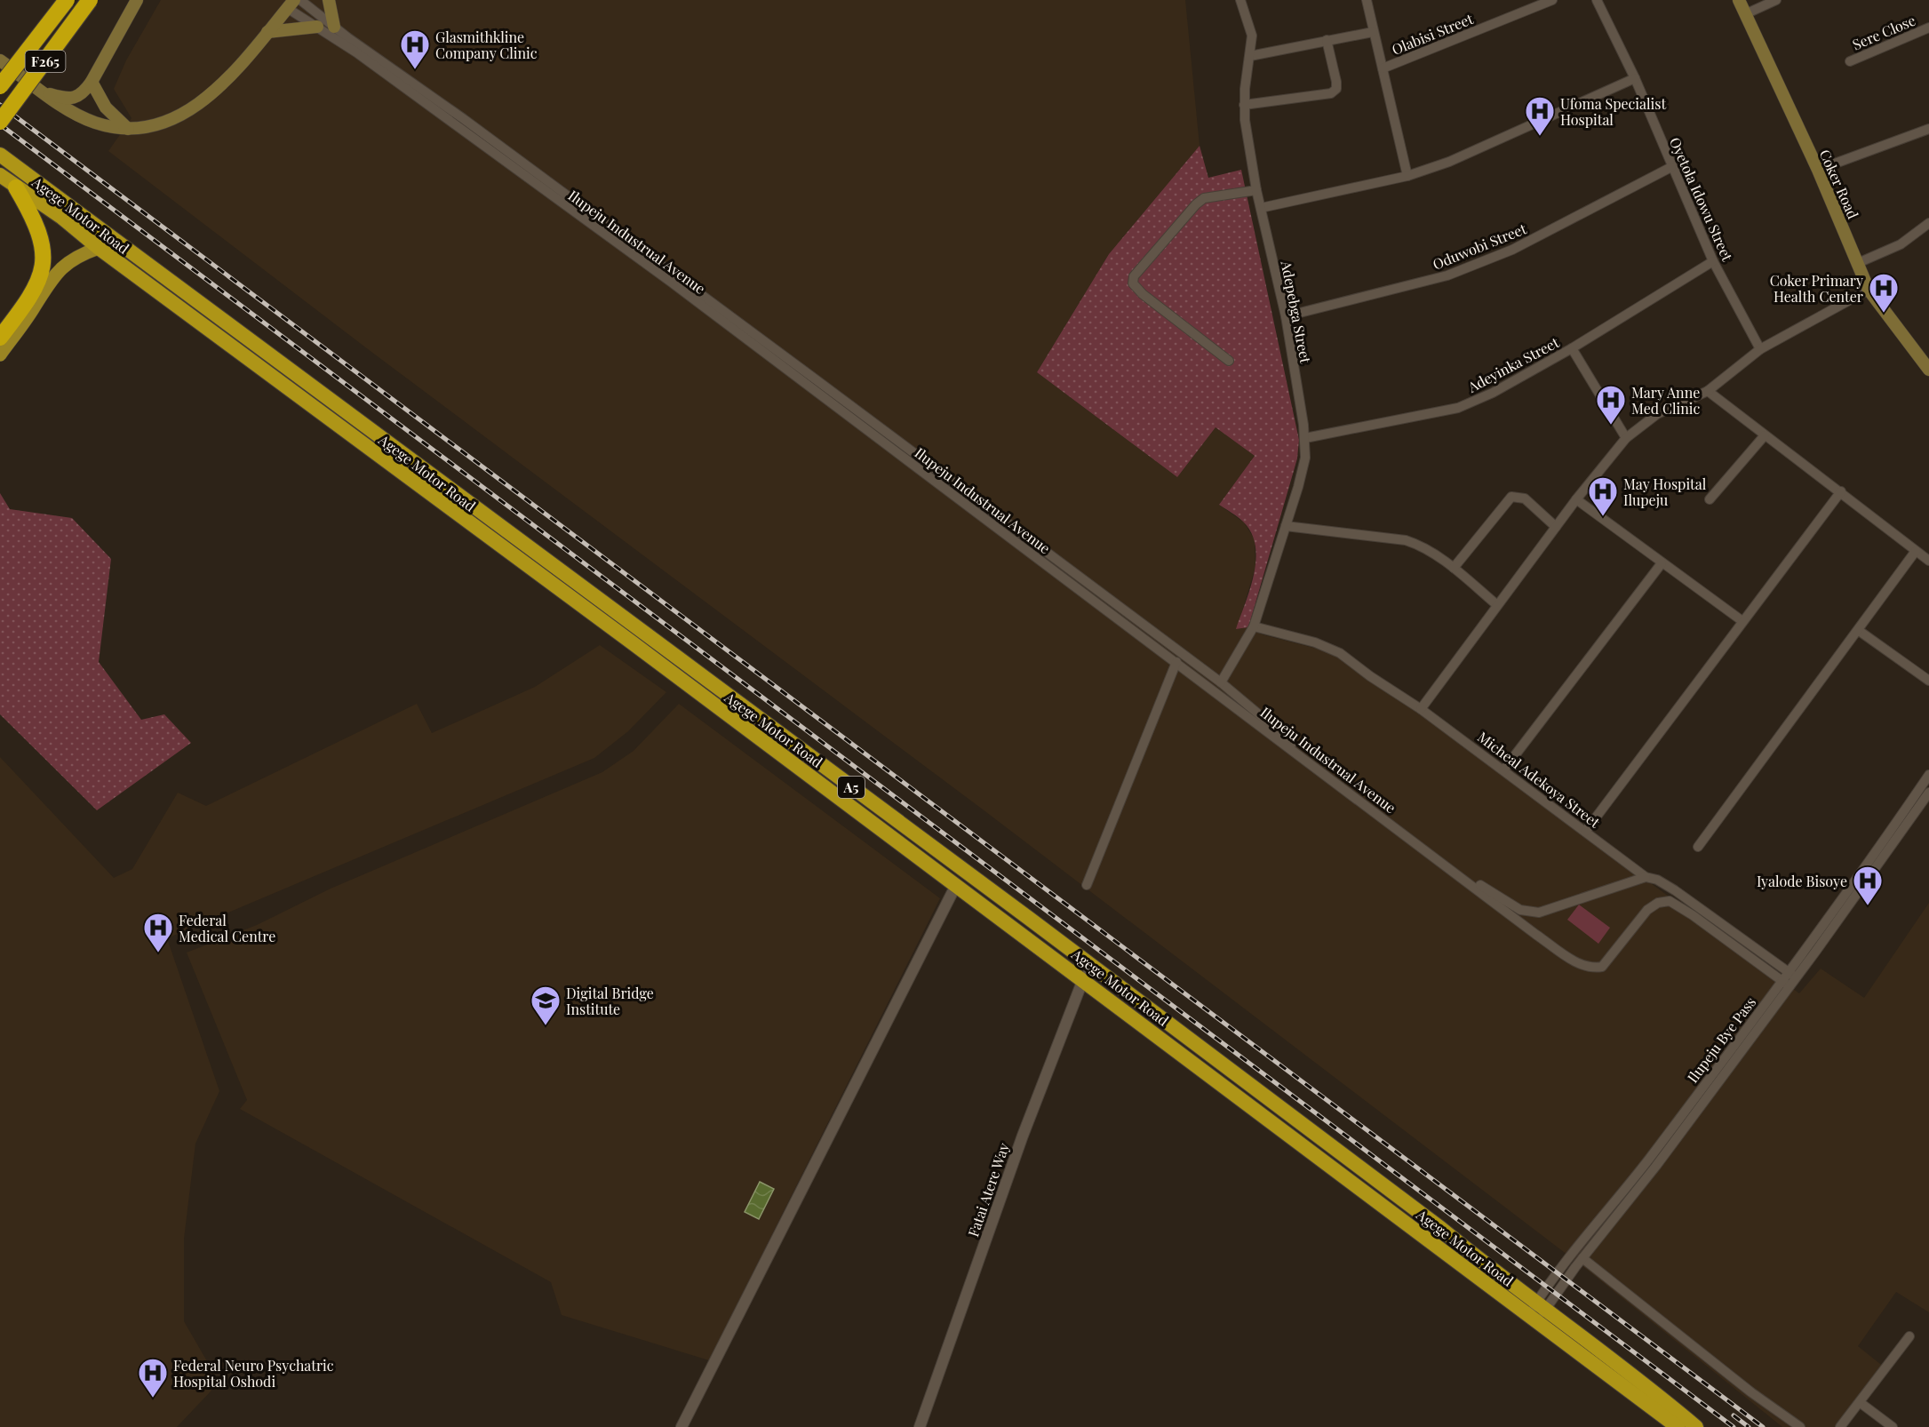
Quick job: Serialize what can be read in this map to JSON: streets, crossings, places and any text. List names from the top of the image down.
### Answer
{
  "streets": {
    "highway": ["F265", "Agege Motor Road", "A5"],
    "main road": ["Coker Road"],
    "street": [
      "Sere Close",
      "Olabisi Street",
      "Oyetola Idowu Street",
      "Ilupeju Industrual Avenue",
      "Oduwobi Street",
      "Adepebga Street",
      "Adeyinka Street",
      "Micheal Adekoya Street",
      "Ilupeju Bye Pass",
      "Fatai Atere Way"
    ]
  },
  "crossings": [
    ["Oyetola Idowu Street", "Oduwobi Street"],
    ["Oyetola Idowu Street", "Adeyinka Street"],
    ["Agege Motor Road", "Ilupeju Bye Pass"],
    ["Agege Motor Road", "Fatai Atere Way"],
    ["Ilupeju Industrual Avenue", "Adepebga Street"],
    ["Ilupeju Industrual Avenue", "Micheal Adekoya Street"],
    ["Ilupeju Industrual Avenue", "Ilupeju Bye Pass"],
    ["Oduwobi Street", "Adepebga Street"],
    ["Adepebga Street", "Adeyinka Street"],
    ["Adepebga Street", "Micheal Adekoya Street"],
    ["Micheal Adekoya Street", "Ilupeju Bye Pass"]
  ],
  "places": {
    "hospital": [
      "Glasmithkline Company Clinic",
      "Ufoma Specialist Hospital",
      "Coker Primary Health Center",
      "Mary Anne Med Clinic",
      "May Hospital Ilupeju",
      "Iyalode Bisoye",
      "Federal Medical Centre",
      "Federal Neuro Psychatric Hospital Oshodi"
    ],
    "school or university": ["Digital Bridge Institute"]
  }
}
